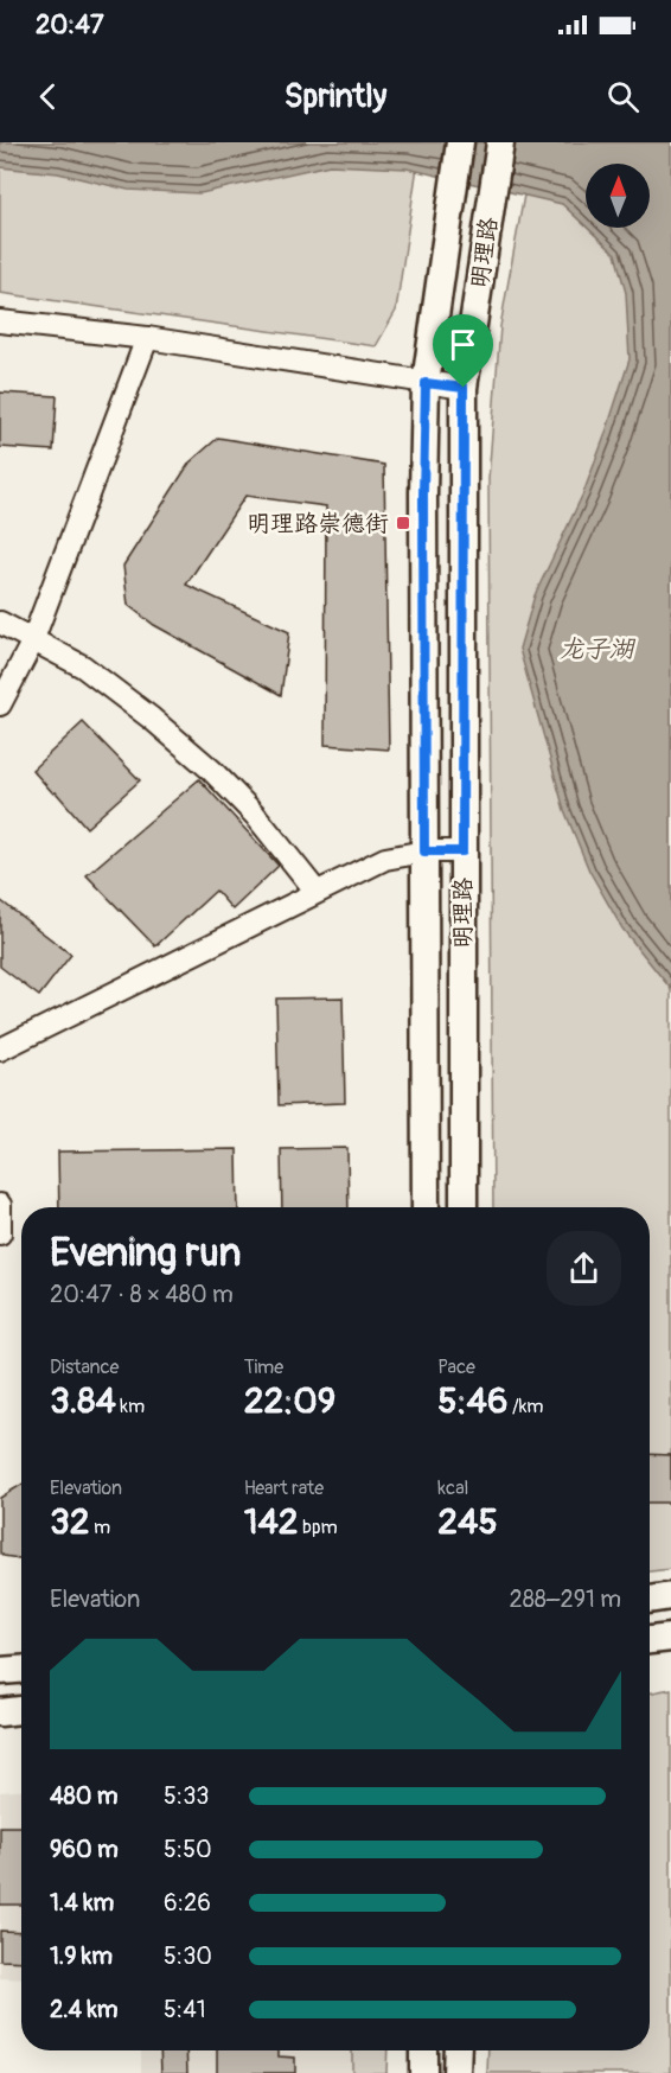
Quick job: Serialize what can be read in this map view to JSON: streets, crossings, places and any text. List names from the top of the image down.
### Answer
{
  "streets": {
    "main road": ["明理路"]
  },
  "water": ["龙子湖"],
  "places": {
    "transit": ["明理路崇德街"]
  },
  "north": "top",
  "page": {
    "status": "20:47",
    "header": "Sprintly",
    "heading": ["Evening run", "20:47 · 8 × 480 m"],
    "stats": [
      ["Distance", "3.84 km"],
      ["Time", "22:09"],
      ["Pace", "5:46 /km"],
      ["Elevation", "32 m"],
      ["Heart rate", "142 bpm"],
      ["kcal", "245"]
    ],
    "chart": ["Elevation", "288–291 m"],
    "list": [
      {
        "name": "480 m",
        "note": "5:33"
      },
      {
        "name": "960 m",
        "note": "5:50"
      },
      {
        "name": "1.4 km",
        "note": "6:26"
      },
      {
        "name": "1.9 km",
        "note": "5:30"
      },
      {
        "name": "2.4 km",
        "note": "5:41"
      }
    ]
  }
}
